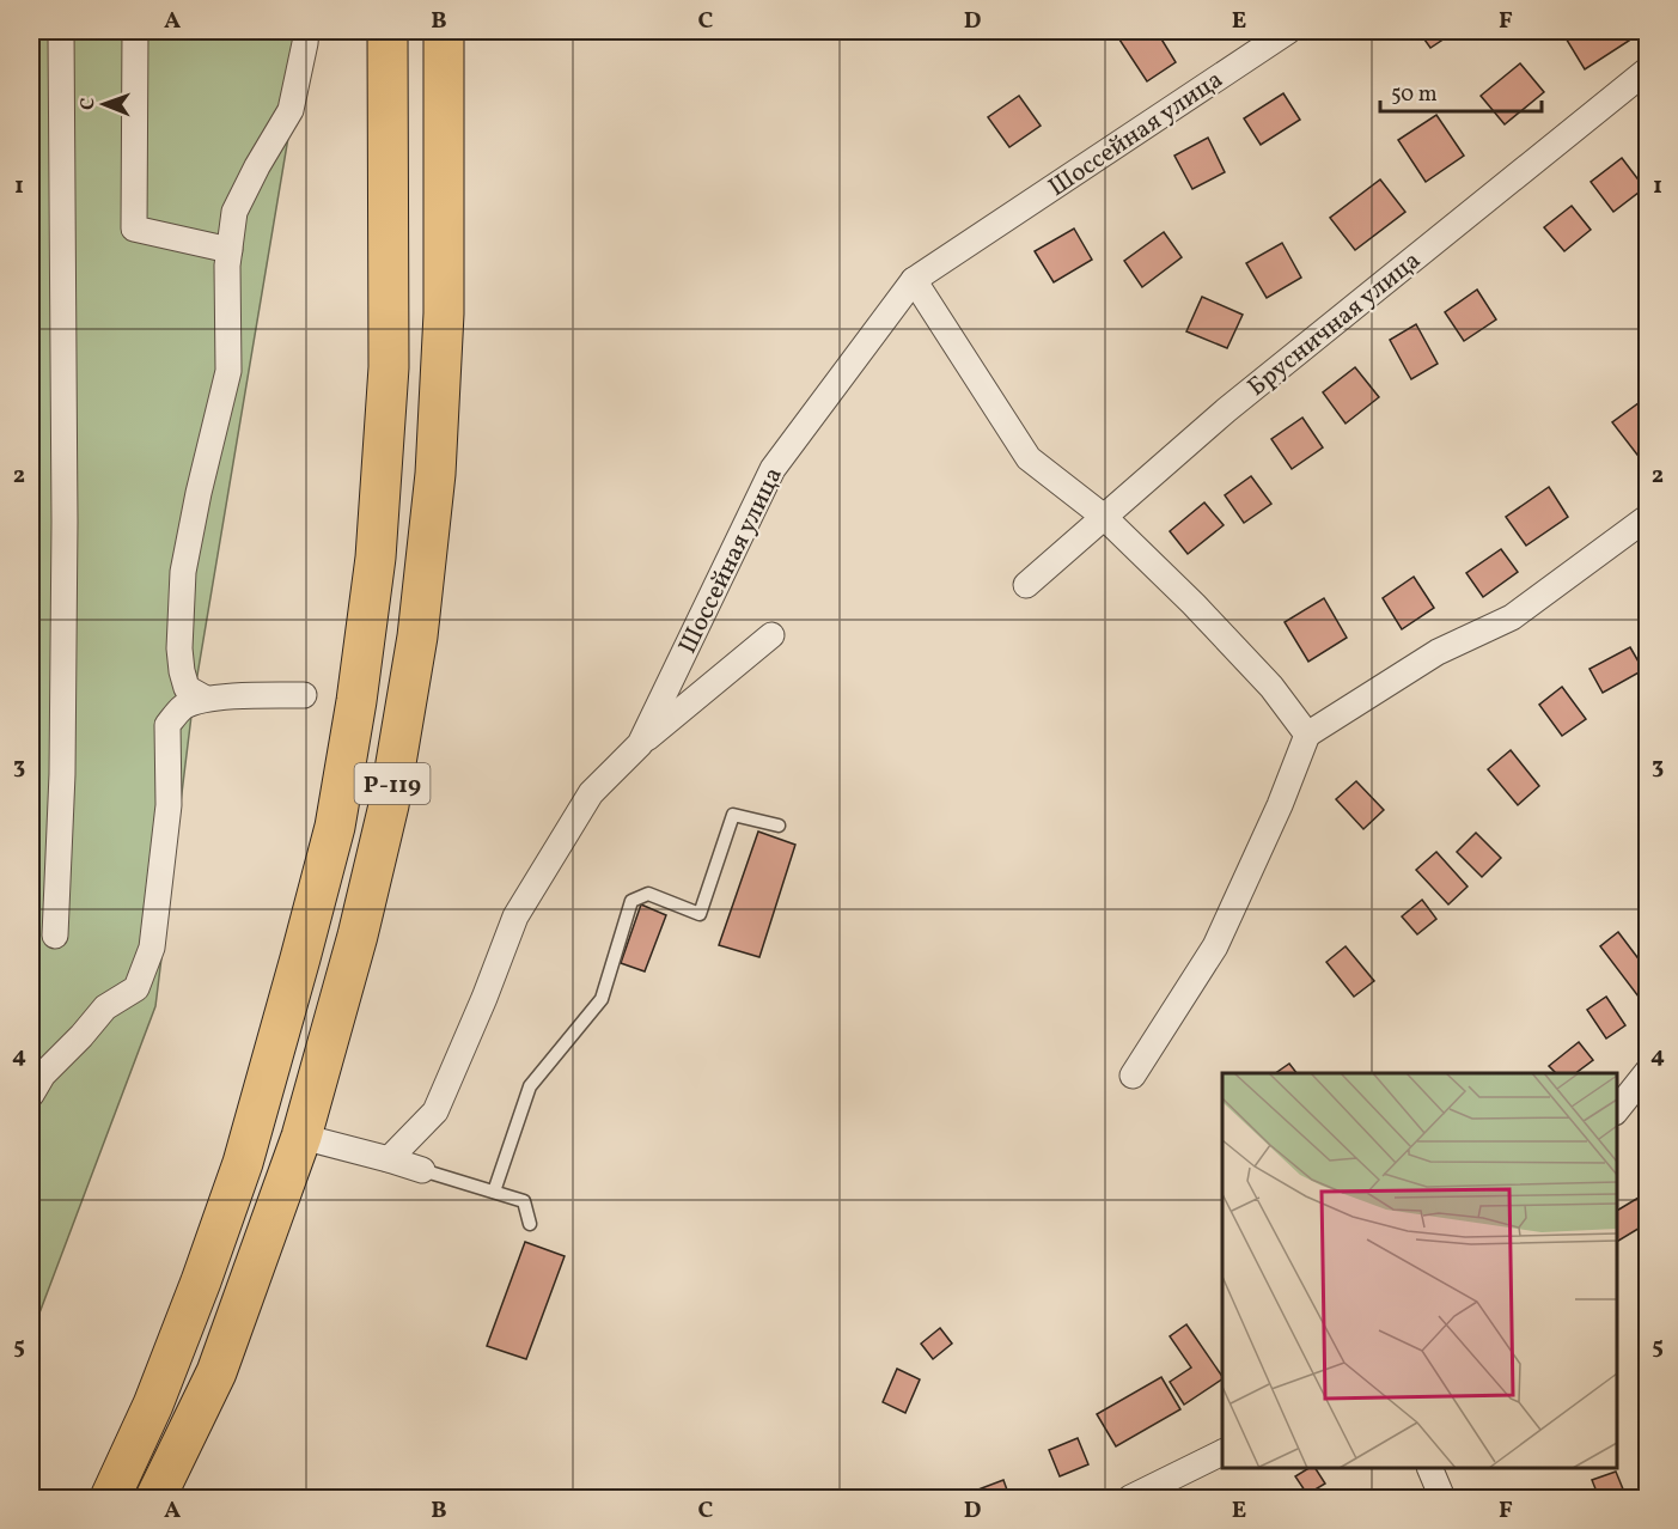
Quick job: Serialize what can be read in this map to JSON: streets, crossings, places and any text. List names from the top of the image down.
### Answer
{
  "streets": {
    "highway": ["Р-119"],
    "street": ["Шоссейная улица", "Брусничная улица"]
  },
  "scale_bar": "50 m",
  "north": "left",
  "grid": {
    "columns": [
      "A",
      "B",
      "C",
      "D",
      "E",
      "F"
    ],
    "rows": [
      "1",
      "2",
      "3",
      "4",
      "5"
    ]
  }
}
